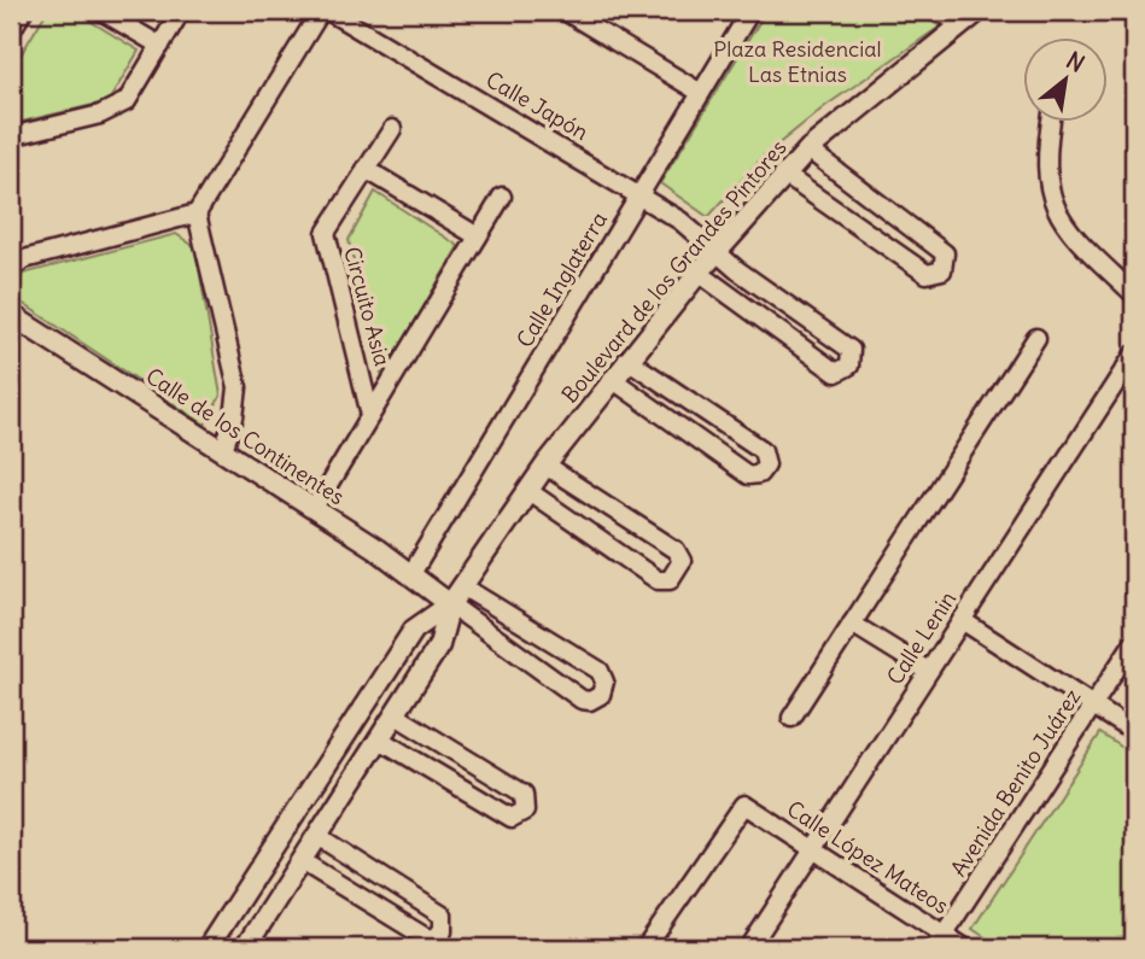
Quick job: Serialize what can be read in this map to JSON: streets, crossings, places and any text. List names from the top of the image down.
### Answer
{
  "streets": {
    "street": [
      "Calle Japón",
      "Boulevard de los Grandes Pintores",
      "Calle Inglaterra",
      "Circuito Asia",
      "Calle de los Continentes",
      "Calle Lenin",
      "Avenida Benito Juárez",
      "Calle López Mateos"
    ]
  },
  "crossings": [
    ["Calle Japón", "Boulevard de los Grandes Pintores"],
    ["Calle Japón", "Calle Inglaterra"],
    ["Boulevard de los Grandes Pintores", "Calle de los Continentes"],
    ["Calle Inglaterra", "Calle de los Continentes"],
    ["Circuito Asia", "Calle de los Continentes"],
    ["Calle Lenin", "Calle López Mateos"],
    ["Avenida Benito Juárez", "Calle López Mateos"]
  ],
  "parks": ["Plaza Residencial Las Etnias"],
  "north": "top right"
}
